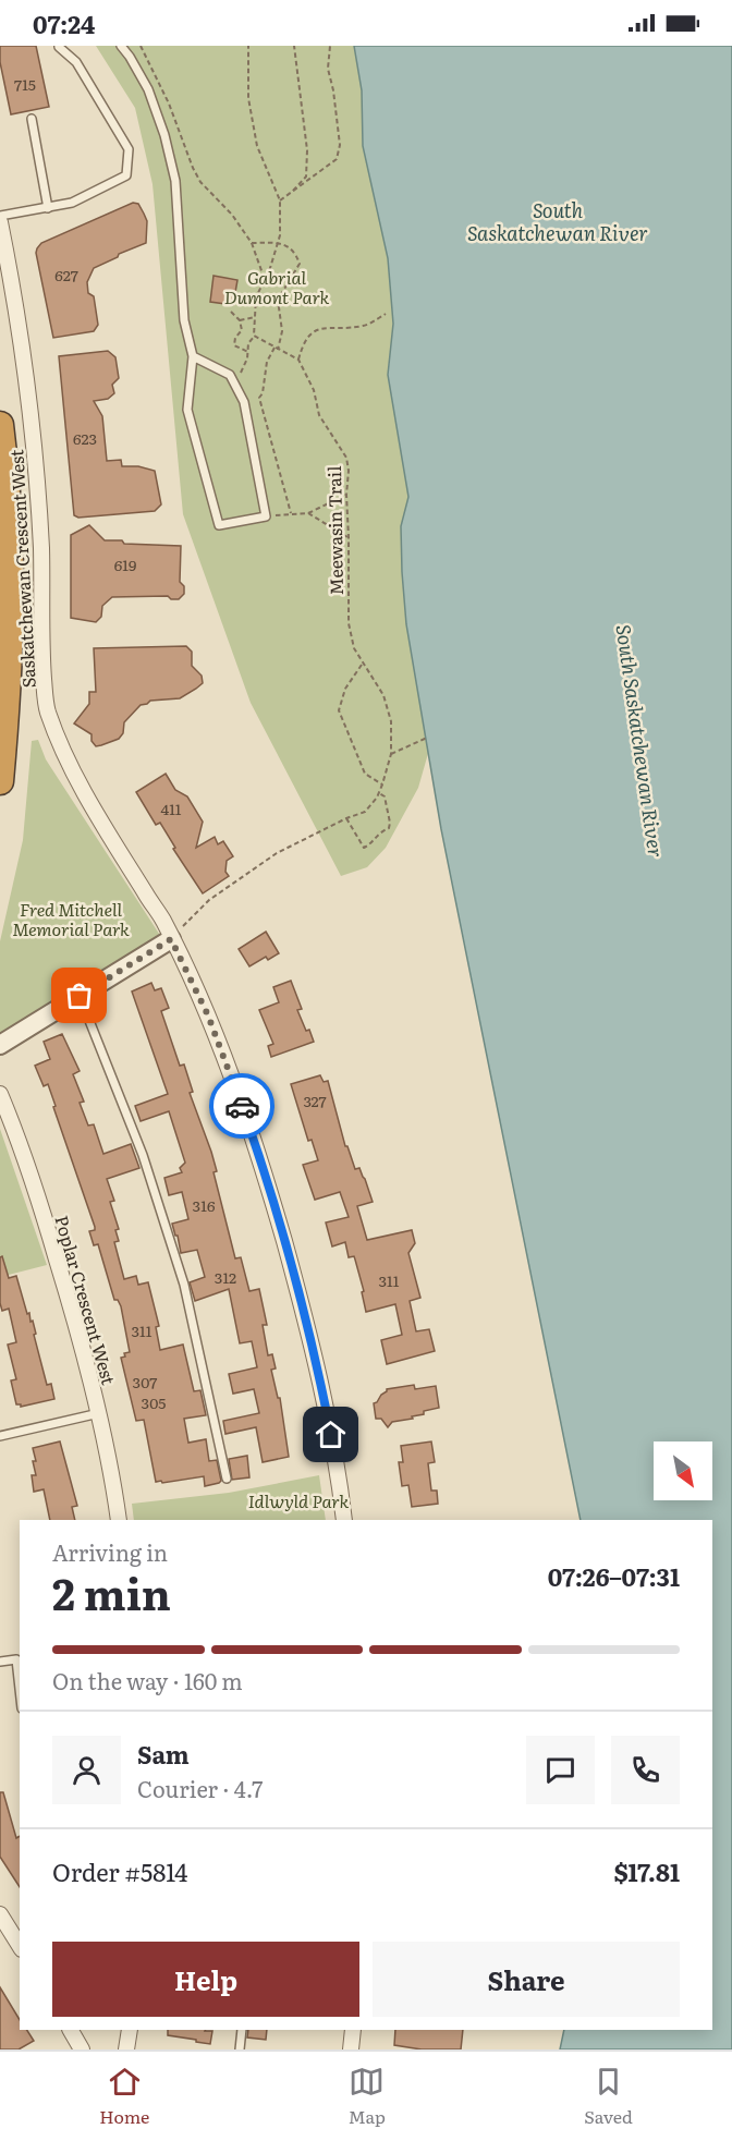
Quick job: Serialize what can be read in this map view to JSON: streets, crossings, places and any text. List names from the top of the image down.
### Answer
{
  "streets": {
    "street": ["Saskatchewan Crescent West", "Poplar Crescent West"],
    "path": ["Meewasin Trail"]
  },
  "crossings": [
    ["Meewasin Trail", "Saskatchewan Crescent West"]
  ],
  "water": ["South Saskatchewan River"],
  "parks": ["Gabrial Dumont Park", "Fred Mitchell Memorial Park", "Idlwyld Park"],
  "house_numbers": [
    "715",
    "627",
    "623",
    "619",
    "411",
    "327",
    "316",
    "312",
    "311",
    "311",
    "307",
    "305"
  ],
  "north": "bottom right",
  "page": {
    "status": "07:24",
    "heading": ["2 min", "Arriving in", "07:26–07:31"],
    "panel": [
      "Sam",
      "Courier · 4.7",
      "Order #5814",
      "$17.81"
    ],
    "bar": "On the way · 160 m",
    "buttons": ["Help", "Share"],
    "tabs": ["Home", "Map", "Saved"]
  }
}
